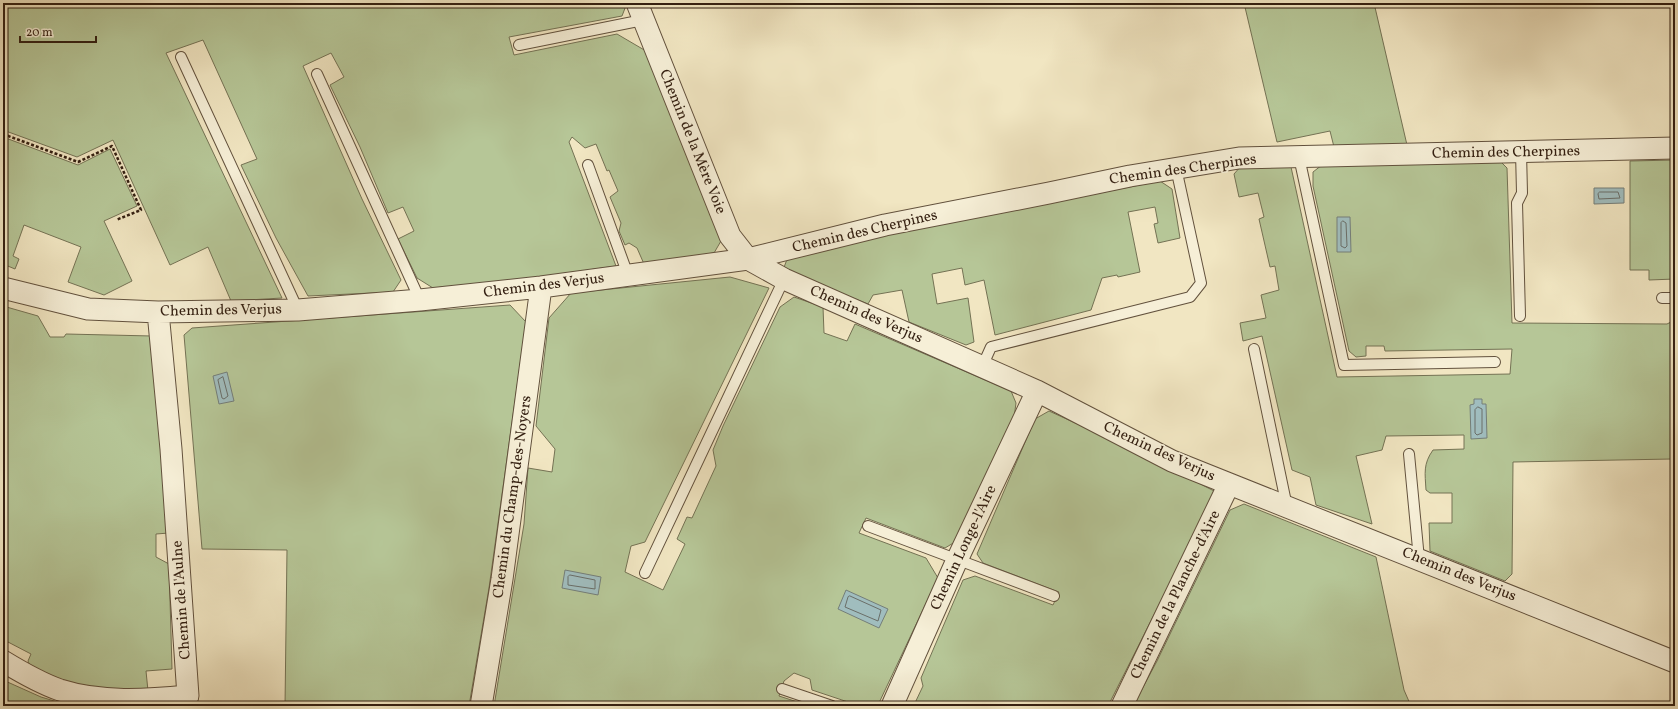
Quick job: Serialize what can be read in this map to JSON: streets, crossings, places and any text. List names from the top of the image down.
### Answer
{
  "streets": {
    "street": [
      "Chemin de la Mère Voie",
      "Chemin des Cherpines",
      "Chemin des Verjus",
      "Chemin du Champ-des-Noyers",
      "Chemin Longe-l'Aire",
      "Chemin de la Planche-d'Aire",
      "Chemin de l'Aulne"
    ]
  },
  "crossings": [
    ["Chemin de la Mère Voie", "Chemin des Cherpines"],
    ["Chemin de la Mère Voie", "Chemin des Verjus"],
    ["Chemin des Cherpines", "Chemin des Verjus"],
    ["Chemin des Verjus", "Chemin du Champ-des-Noyers"],
    ["Chemin des Verjus", "Chemin Longe-l'Aire"],
    ["Chemin des Verjus", "Chemin de la Planche-d'Aire"],
    ["Chemin des Verjus", "Chemin de l'Aulne"]
  ],
  "scale_bar": "20 m"
}
